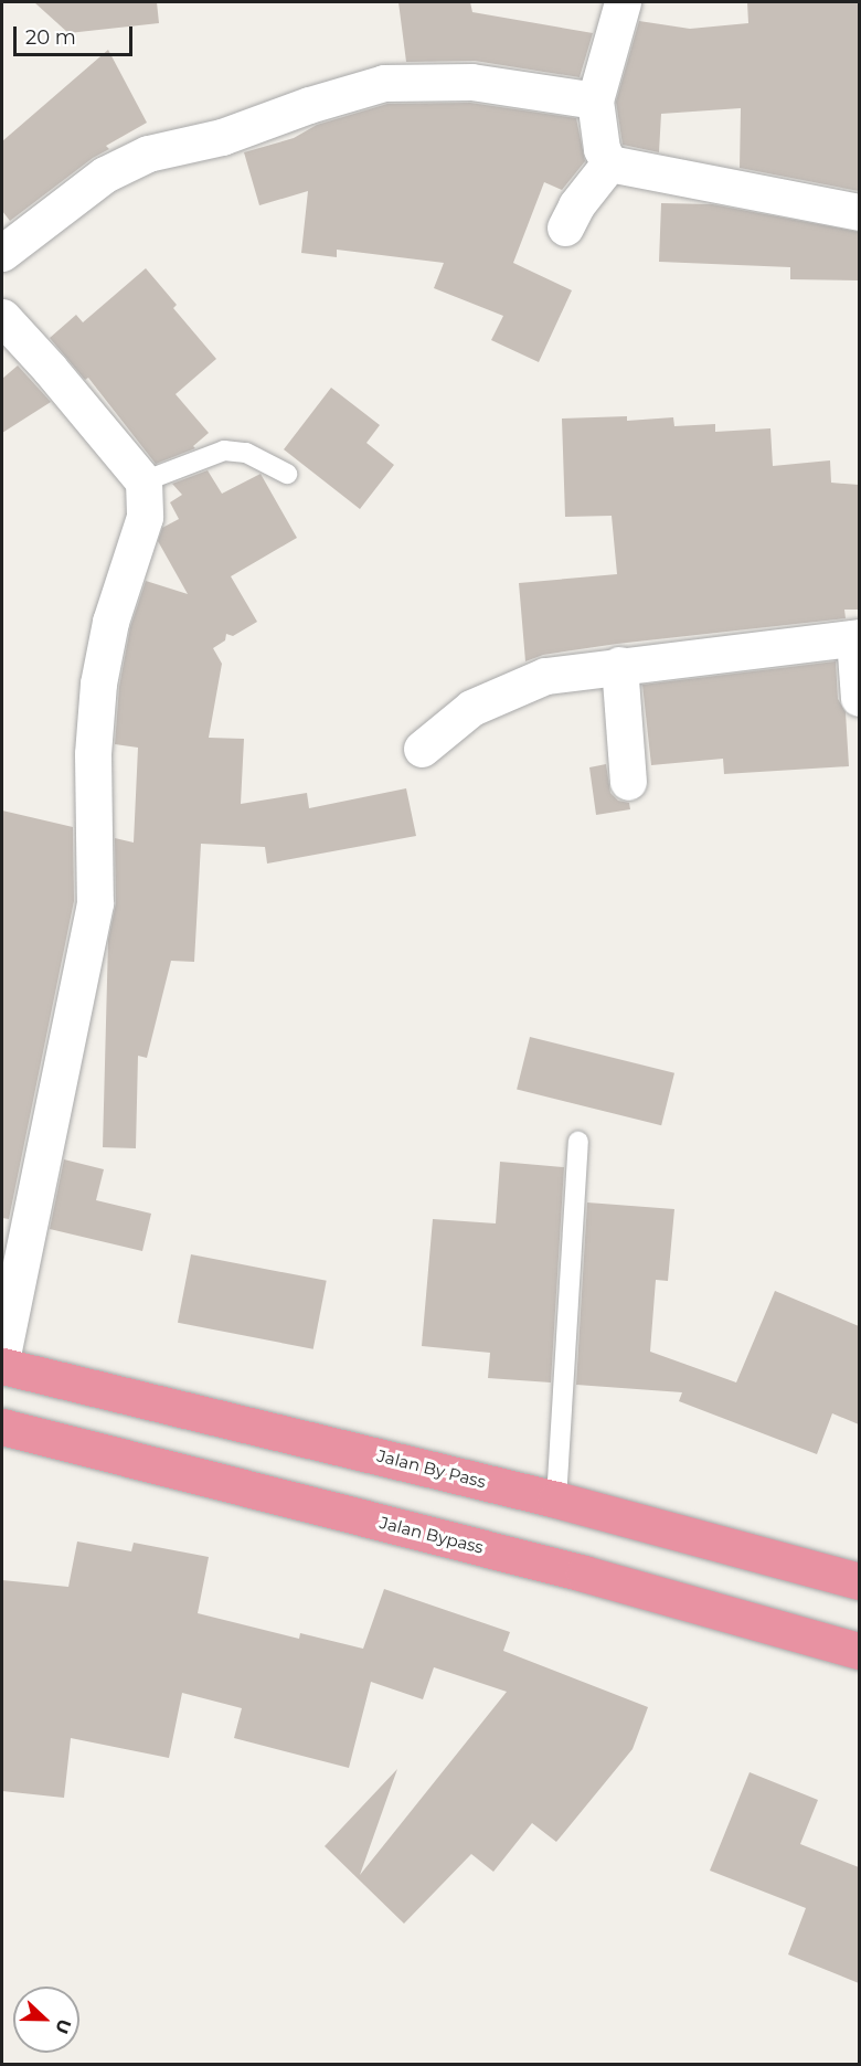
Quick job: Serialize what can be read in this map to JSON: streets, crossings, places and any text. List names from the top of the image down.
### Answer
{
  "streets": {
    "highway": ["Jalan By Pass", "Jalan Bypass"]
  },
  "scale_bar": "20 m",
  "north": "right"
}
